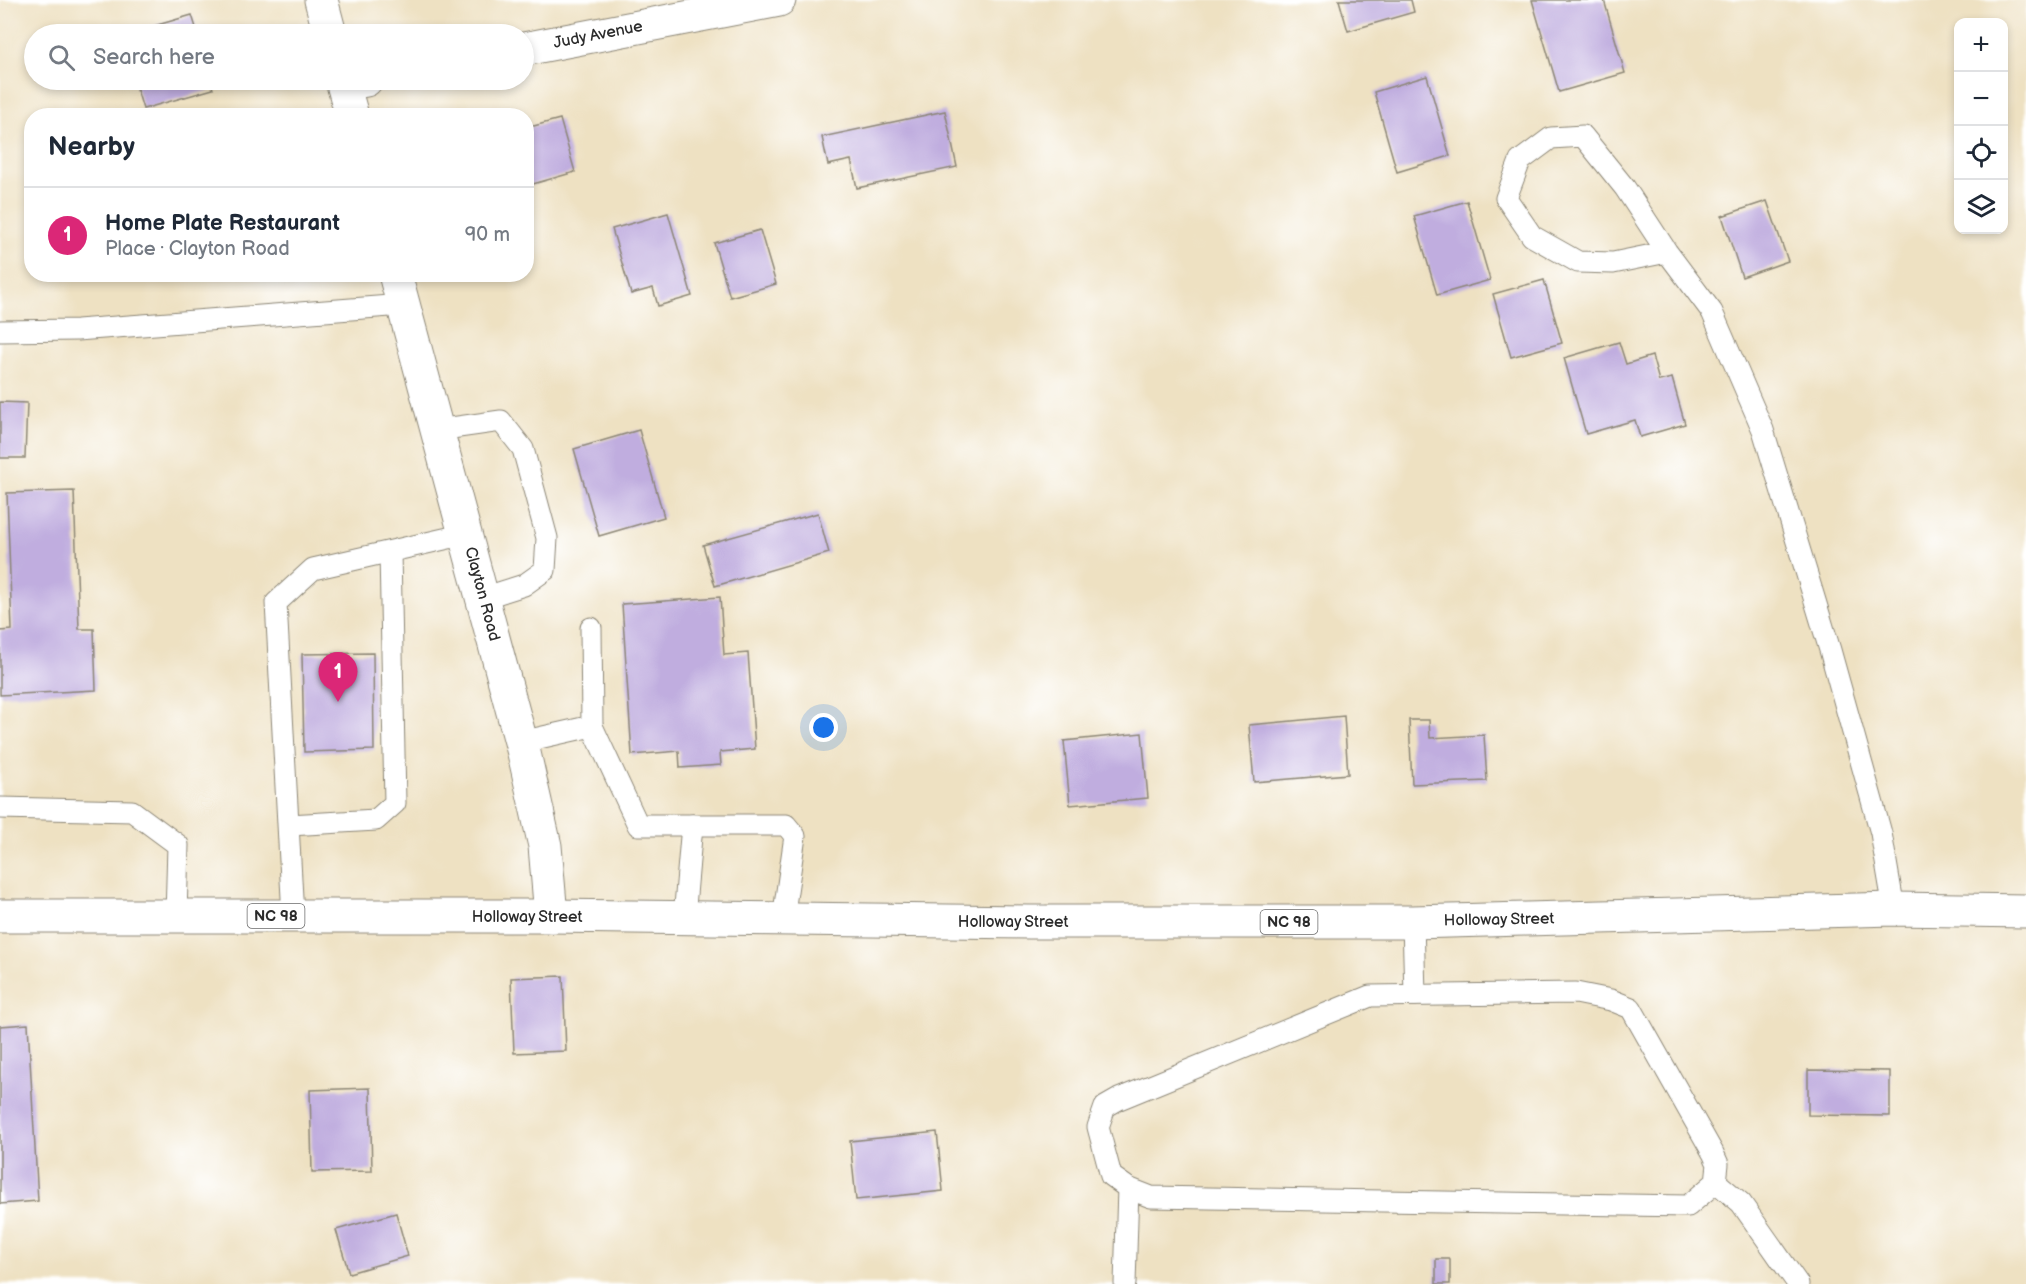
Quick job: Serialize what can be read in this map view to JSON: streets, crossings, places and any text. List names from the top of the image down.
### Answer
{
  "streets": {
    "main road": [
      "Judy Avenue",
      "Clayton Road",
      "NC 98",
      "Holloway Street"
    ]
  },
  "crossings": [
    ["Clayton Road", "Holloway Street"]
  ],
  "page": {
    "map_buttons": ["+", "−"],
    "search": "Search here",
    "heading": "Nearby",
    "list": [
      {
        "mark": "1",
        "name": "Home Plate Restaurant",
        "note": "Place · Clayton Road",
        "value": "90 m"
      }
    ],
    "pins": "1"
  }
}
